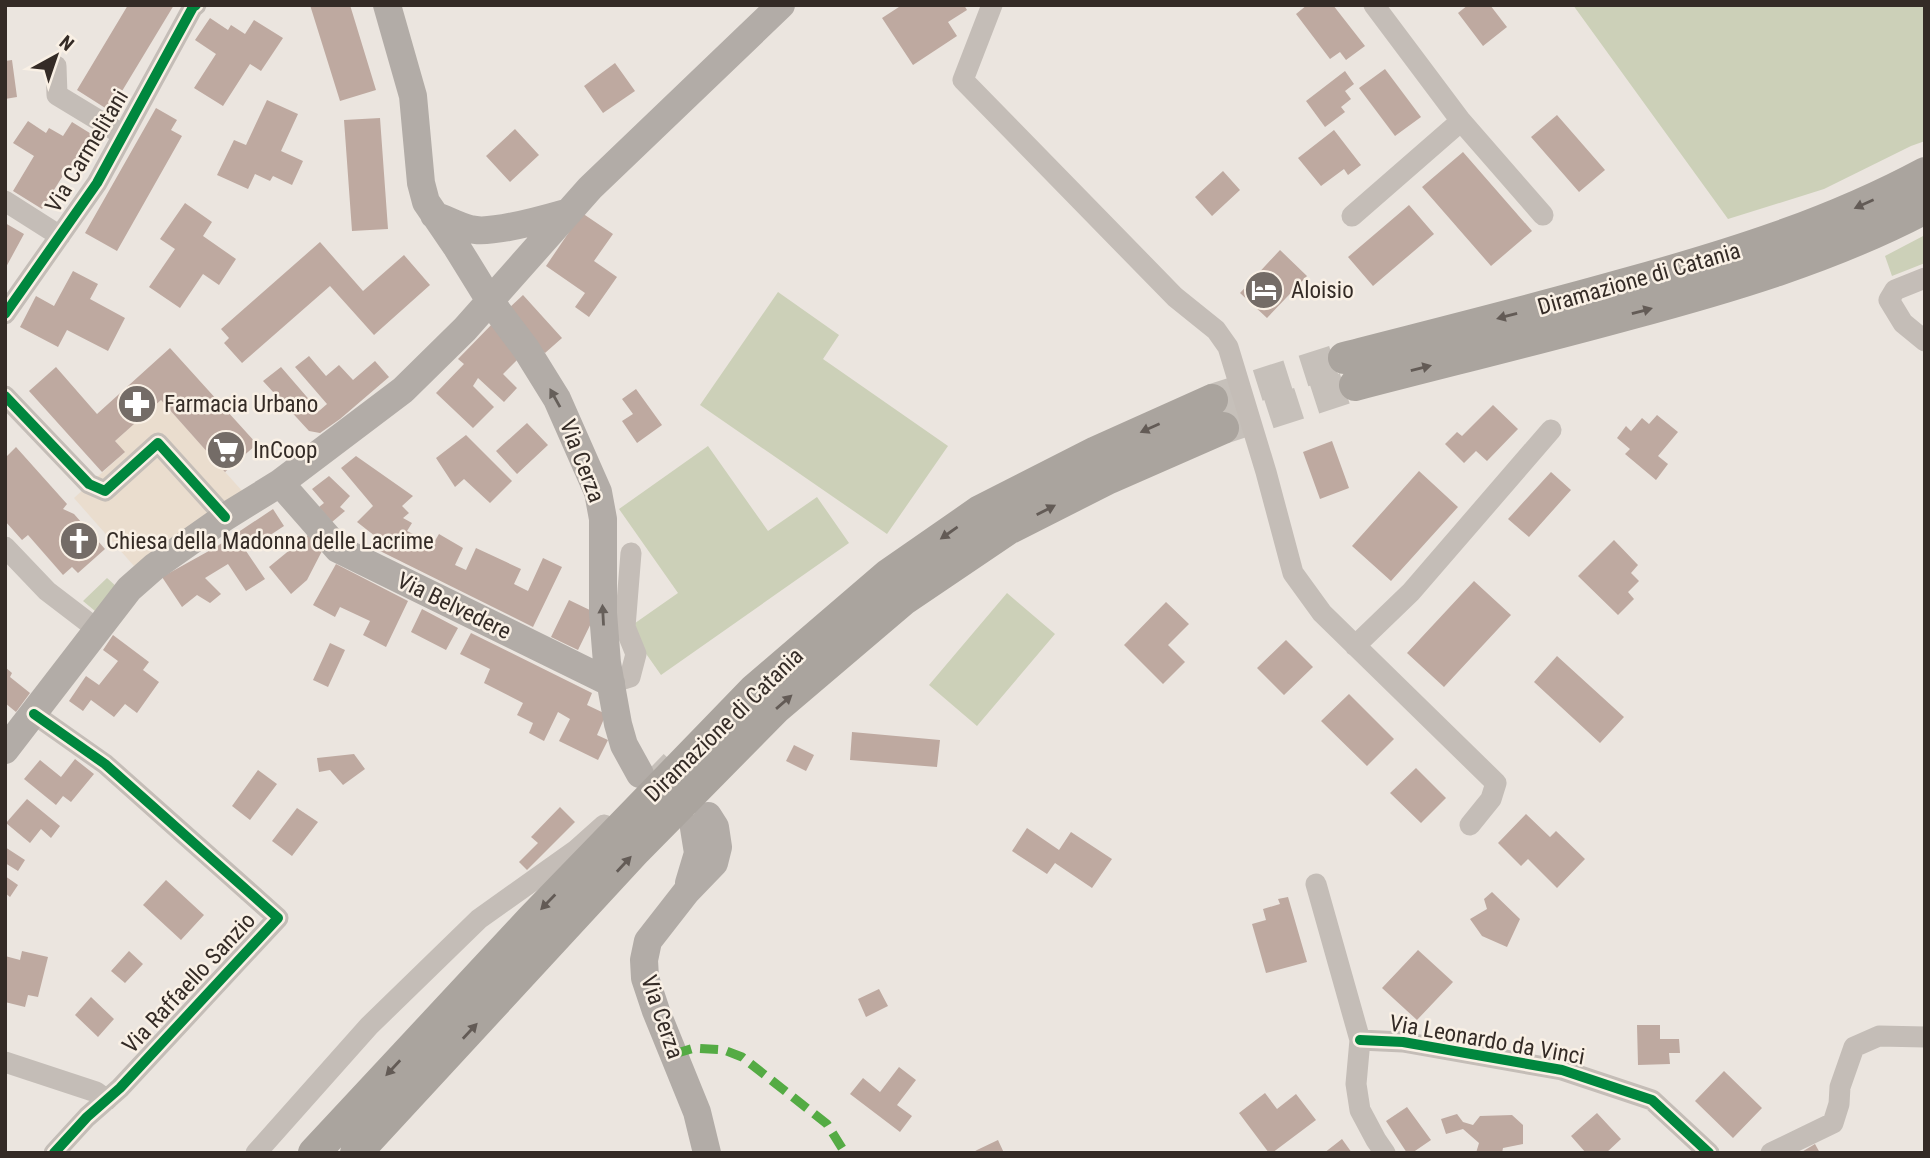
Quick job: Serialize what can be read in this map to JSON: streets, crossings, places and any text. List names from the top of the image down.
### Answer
{
  "streets": {
    "highway": ["Diramazione di Catania"],
    "main road": ["Via Cerza", "Via Belvedere"],
    "street": ["Via Carmelitani", "Via Raffaello Sanzio", "Via Leonardo da Vinci"]
  },
  "crossings": [
    ["Via Cerza", "Via Belvedere"]
  ],
  "places": {
    "hotel": ["Aloisio"],
    "pharmacy": ["Farmacia Urbano"],
    "supermarket": ["InCoop"],
    "church": ["Chiesa della Madonna delle Lacrime"]
  },
  "north": "top right"
}
